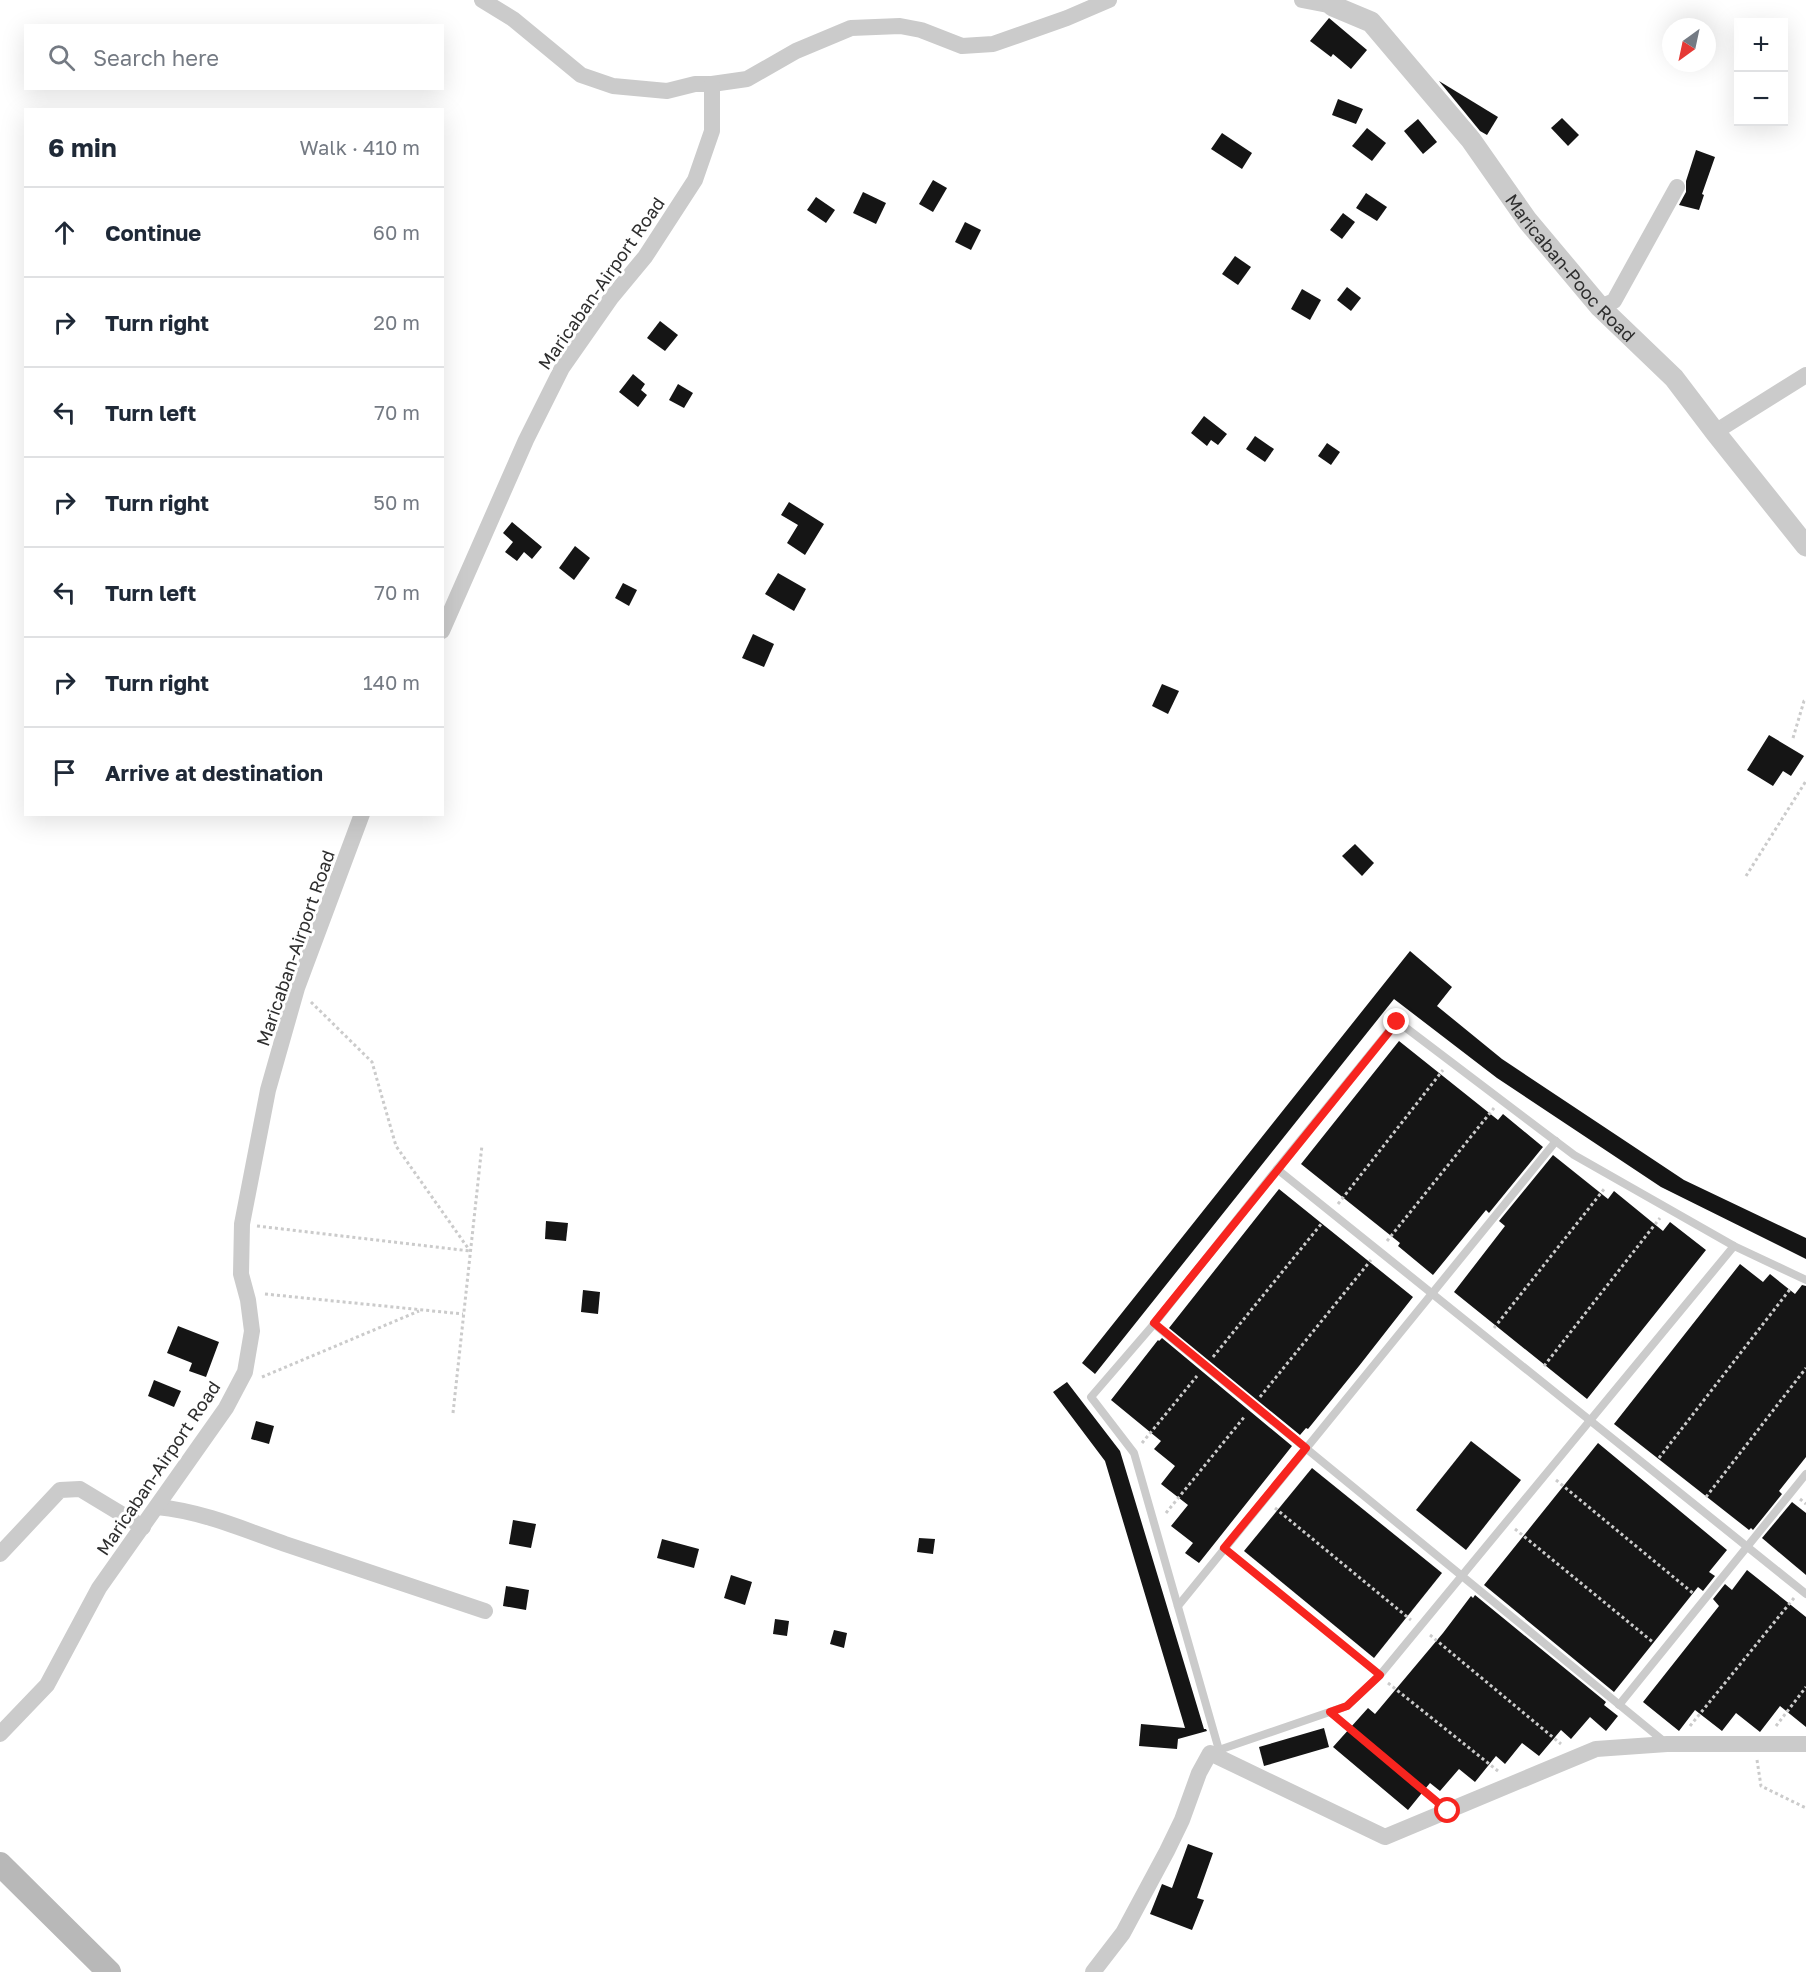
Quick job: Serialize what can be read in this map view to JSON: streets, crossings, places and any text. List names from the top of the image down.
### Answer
{
  "streets": {
    "street": ["Maricaban-Pooc Road", "Maricaban-Airport Road"]
  },
  "north": "bottom left",
  "page": {
    "map_buttons": ["+", "−"],
    "search": "Search here",
    "heading": ["6 min", "Walk · 410 m"],
    "list": [
      ["Continue", "60 m"],
      ["Turn right", "20 m"],
      ["Turn left", "70 m"],
      ["Turn right", "50 m"],
      ["Turn left", "70 m"],
      ["Turn right", "140 m"],
      "Arrive at destination"
    ]
  }
}
